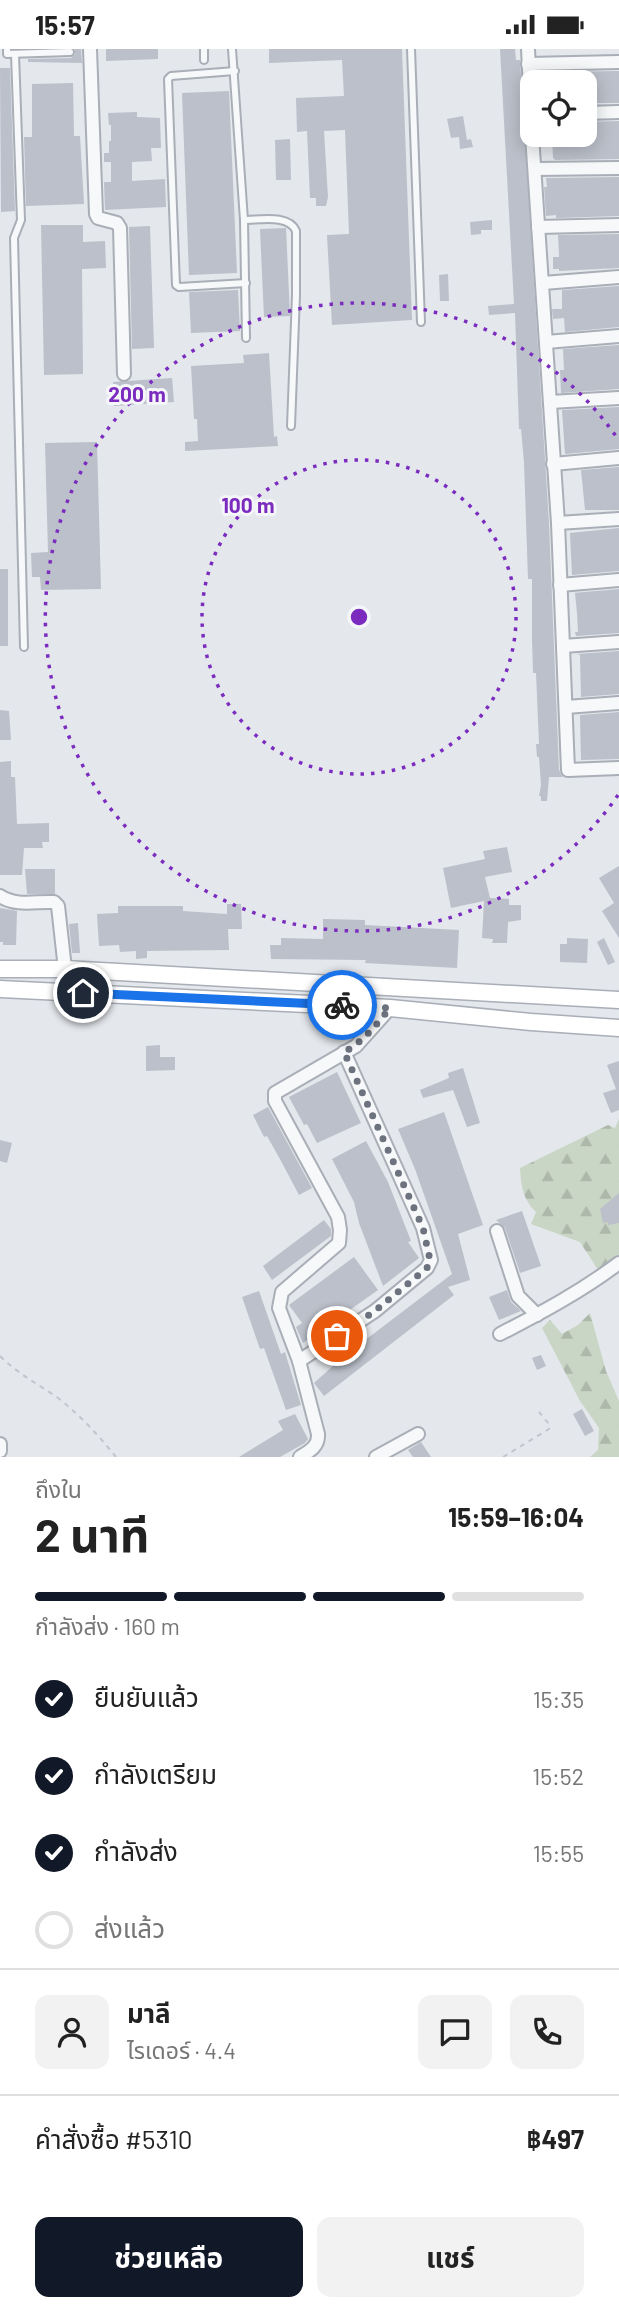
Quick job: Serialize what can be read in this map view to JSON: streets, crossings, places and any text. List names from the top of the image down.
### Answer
{
  "page": {
    "status": "15:57",
    "heading": ["2 นาที", "ถึงใน", "15:59–16:04"],
    "panel": [
      "มาลี",
      "ไรเดอร์ · 4.4",
      "คำสั่งซื้อ #5310",
      "฿497"
    ],
    "bar": "กำลังส่ง · 160 m",
    "list": [
      ["ยืนยันแล้ว", "15:35"],
      ["กำลังเตรียม", "15:52"],
      ["กำลังส่ง", "15:55"],
      "ส่งแล้ว"
    ],
    "buttons": ["ช่วยเหลือ", "แชร์"]
  },
  "rings": ["200 m", "100 m"]
}
